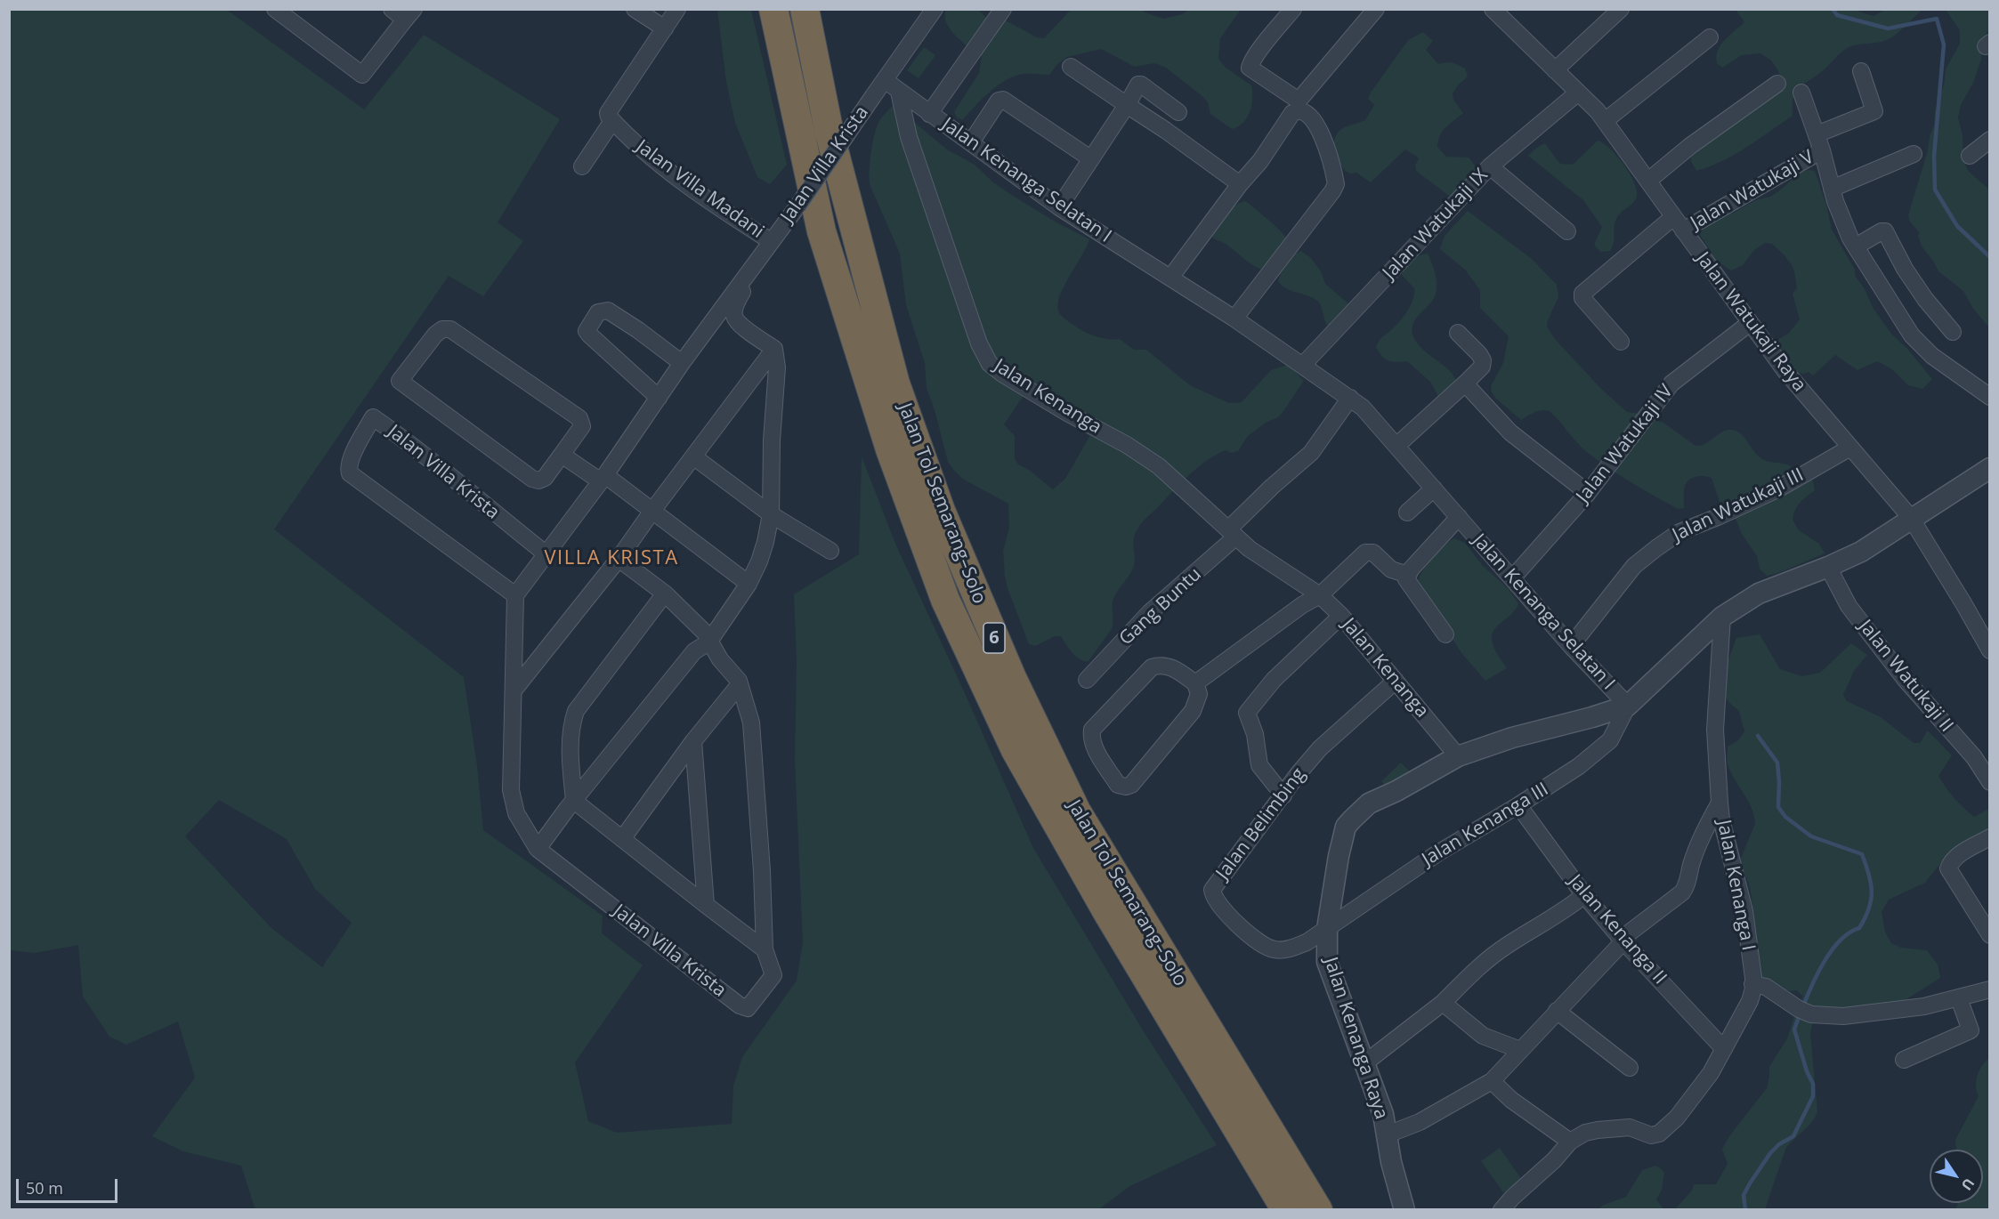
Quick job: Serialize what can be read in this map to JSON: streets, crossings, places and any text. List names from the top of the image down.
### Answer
{
  "streets": {
    "highway": ["Jalan Tol Semarang–Solo", "6"],
    "street": [
      "Jalan Villa Krista",
      "Jalan Kenanga Selatan I",
      "Jalan Villa Madani",
      "Jalan Watukaji V",
      "Jalan Watukaji IX",
      "Jalan Watukaji Raya",
      "Jalan Kenanga",
      "Jalan Watukaji IV",
      "Jalan Watukaji III",
      "Gang Buntu",
      "Jalan Watukaji II",
      "Jalan Belimbing",
      "Jalan Kenanga III",
      "Jalan Kenanga I",
      "Jalan Kenanga II",
      "Jalan Kenanga Raya"
    ]
  },
  "crossings": [
    ["Jalan Villa Krista", "Jalan Kenanga Selatan I"],
    ["Jalan Villa Krista", "Jalan Villa Madani"],
    ["Jalan Kenanga Selatan I", "Jalan Watukaji IX"],
    ["Jalan Kenanga Selatan I", "Jalan Kenanga"],
    ["Jalan Kenanga Selatan I", "Jalan Watukaji IV"],
    ["Jalan Kenanga Selatan I", "Jalan Watukaji III"],
    ["Jalan Kenanga Selatan I", "Jalan Kenanga III"],
    ["Jalan Kenanga Selatan I", "Jalan Kenanga Raya"],
    ["Jalan Watukaji V", "Jalan Watukaji Raya"],
    ["Jalan Watukaji IX", "Jalan Watukaji Raya"],
    ["Jalan Watukaji Raya", "Jalan Watukaji IV"],
    ["Jalan Watukaji Raya", "Jalan Watukaji III"],
    ["Jalan Kenanga", "Gang Buntu"],
    ["Jalan Kenanga", "Jalan Belimbing"],
    ["Jalan Kenanga", "Jalan Kenanga Raya"],
    ["Jalan Belimbing", "Jalan Kenanga III"],
    ["Jalan Belimbing", "Jalan Kenanga Raya"],
    ["Jalan Kenanga III", "Jalan Kenanga II"],
    ["Jalan Kenanga III", "Jalan Kenanga Raya"],
    ["Jalan Kenanga I", "Jalan Kenanga II"],
    ["Jalan Kenanga I", "Jalan Kenanga Raya"]
  ],
  "districts": ["VILLA KRISTA"],
  "scale_bar": "50 m",
  "north": "bottom right"
}
